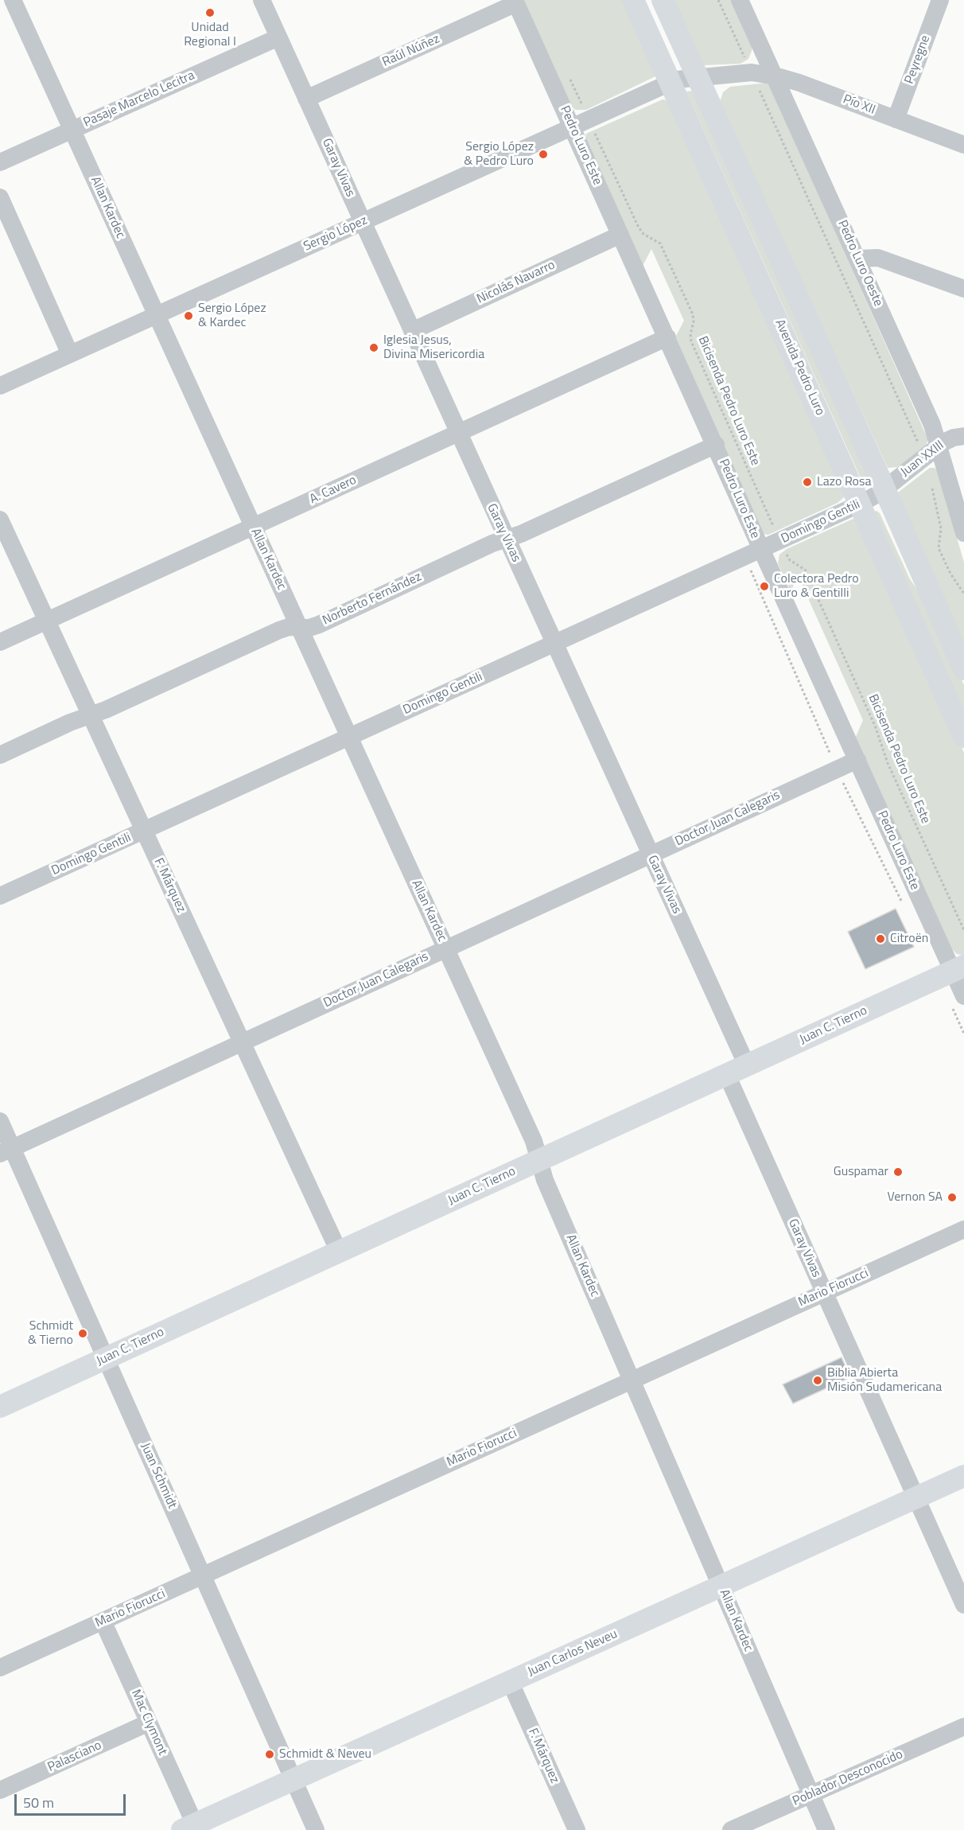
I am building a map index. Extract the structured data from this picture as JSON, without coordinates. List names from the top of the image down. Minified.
{"streets":{"main road":["Avenida Pedro Luro","Juan C. Tierno","Juan Carlos Neveu"],"street":["Raúl Núñez","Peyregne","Pasaje Marcelo Lecitra","Pío XII","Pedro Luro Este","Garay Vivas","Allan Kardec","Sergio López","Pedro Luro Oeste","Nicolás Navarro","Juan XXIII","A. Cavero","Domingo Gentili","Norberto Fernández","Doctor Juan Calegaris","F. Márquez","Mario Fiorucci","Juan Schmidt","Mac Clymont","Palasciano","Poblador Desconocido"],"path":["Bicisenda Pedro Luro Este"]},"crossings":[["Raúl Núñez","Pedro Luro Este"],["Raúl Núñez","Garay Vivas"],["Peyregne","Pío XII"],["Pasaje Marcelo Lecitra","Garay Vivas"],["Pasaje Marcelo Lecitra","Allan Kardec"],["Pío XII","Sergio López"],["Pío XII","Pedro Luro Oeste"],["Pío XII","Avenida Pedro Luro"],["Pedro Luro Este","Sergio López"],["Pedro Luro Este","Nicolás Navarro"],["Pedro Luro Este","A. Cavero"],["Pedro Luro Este","Domingo Gentili"],["Pedro Luro Este","Norberto Fernández"],["Pedro Luro Este","Doctor Juan Calegaris"],["Pedro Luro Este","Juan C. Tierno"],["Garay Vivas","Sergio López"],["Garay Vivas","Nicolás Navarro"],["Garay Vivas","A. Cavero"],["Garay Vivas","Domingo Gentili"],["Garay Vivas","Norberto Fernández"],["Garay Vivas","Doctor Juan Calegaris"],["Garay Vivas","Juan C. Tierno"],["Garay Vivas","Mario Fiorucci"],["Garay Vivas","Juan Carlos Neveu"],["Allan Kardec","Sergio López"],["Allan Kardec","A. Cavero"],["Allan Kardec","Domingo Gentili"],["Allan Kardec","Norberto Fernández"],["Allan Kardec","Doctor Juan Calegaris"],["Allan Kardec","Juan C. Tierno"],["Allan Kardec","Mario Fiorucci"],["Allan Kardec","Juan Carlos Neveu"],["Allan Kardec","Poblador Desconocido"],["Sergio López","Avenida Pedro Luro"],["Pedro Luro Oeste","Juan XXIII"],["Avenida Pedro Luro","Juan XXIII"],["Avenida Pedro Luro","Domingo Gentili"],["Juan XXIII","Domingo Gentili"],["A. Cavero","F. Márquez"],["Domingo Gentili","F. Márquez"],["Norberto Fernández","F. Márquez"],["Doctor Juan Calegaris","F. Márquez"],["Doctor Juan Calegaris","Juan Schmidt"],["F. Márquez","Juan C. Tierno"],["F. Márquez","Juan Carlos Neveu"],["Juan C. Tierno","Juan Schmidt"],["Mario Fiorucci","Juan Schmidt"],["Mario Fiorucci","Mac Clymont"],["Juan Schmidt","Juan Carlos Neveu"],["Juan Carlos Neveu","Mac Clymont"],["Mac Clymont","Palasciano"]],"places":["Unidad Regional I","Sergio López & Pedro Luro","Sergio López & Kardec","Iglesia Jesus, Divina Misericordia","Lazo Rosa","Colectora Pedro Luro & Gentilli","Citroën","Guspamar","Vernon SA","Schmidt & Tierno","Biblia Abierta Misión Sudamericana","Schmidt & Neveu"],"scale_bar":"50 m"}
